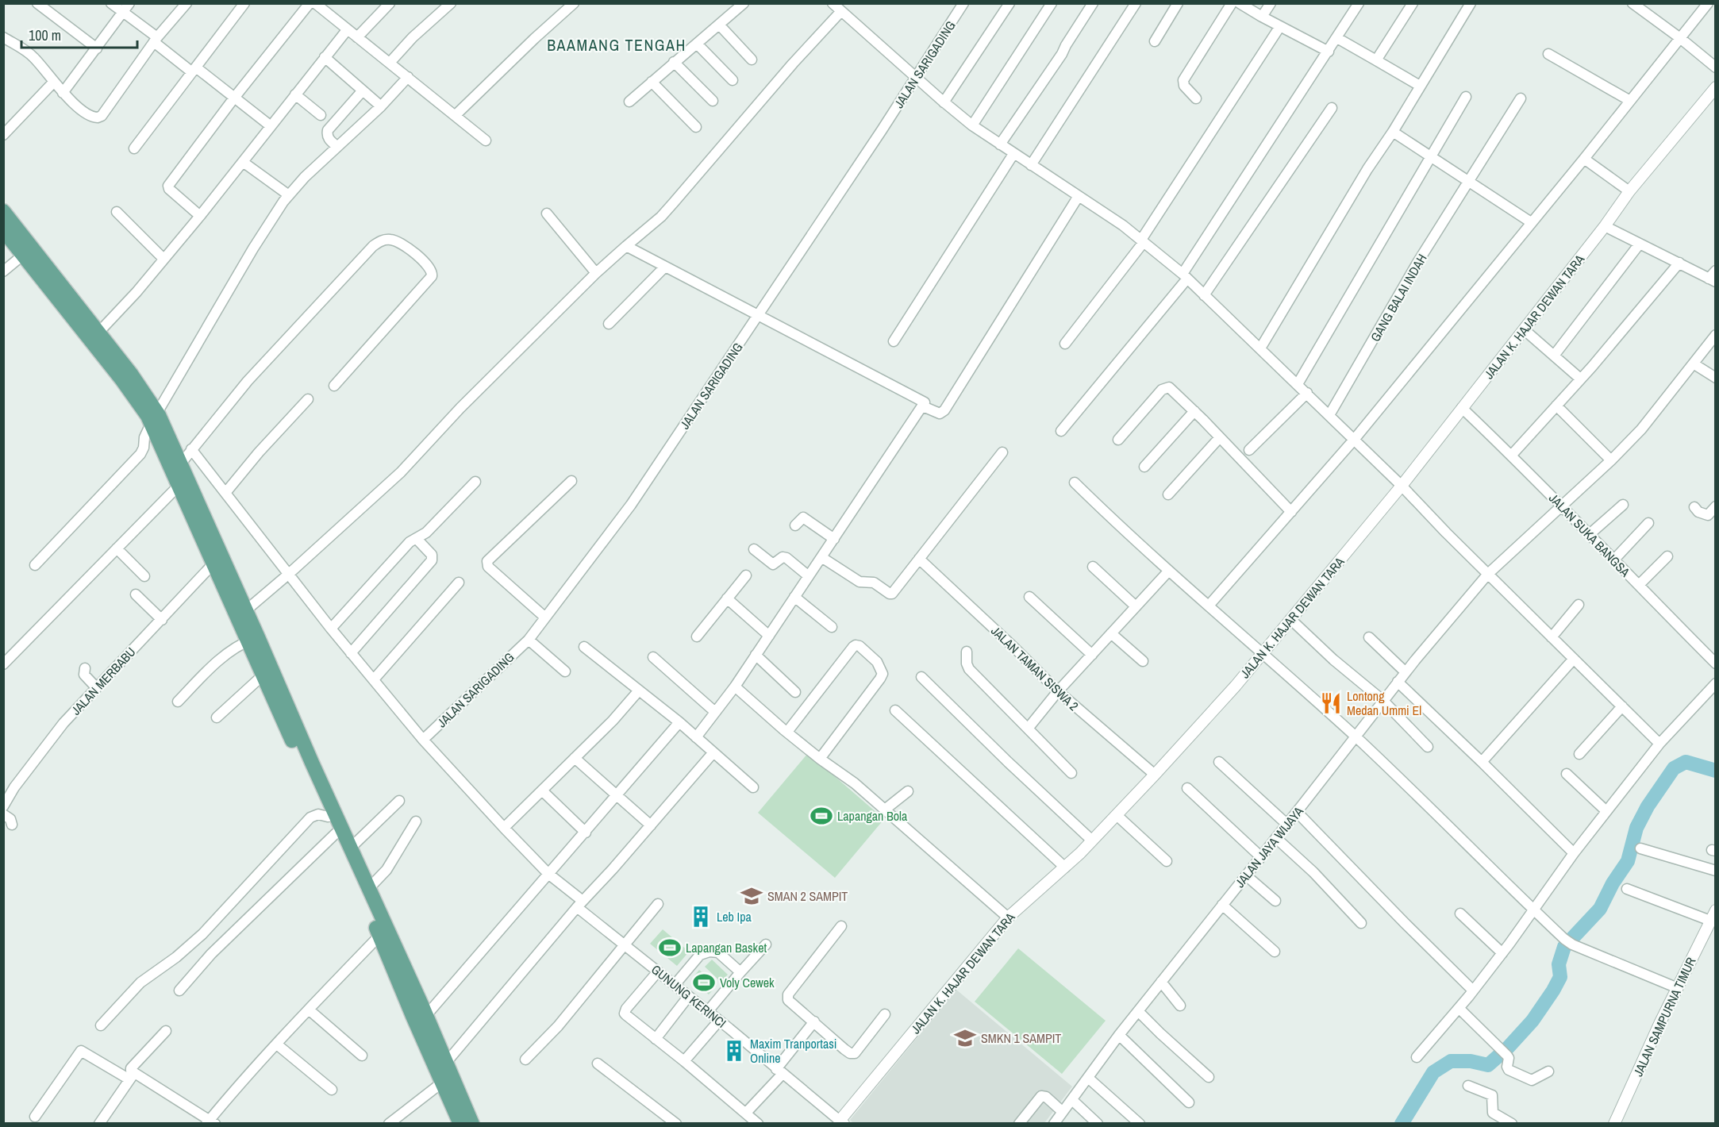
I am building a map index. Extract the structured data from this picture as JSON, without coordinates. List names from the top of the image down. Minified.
{"streets":{"street":["JALAN SARIGADING","GANG BALAI INDAH","JALAN K. HAJAR DEWAN TARA","JALAN SUKA BANGSA","JALAN TAMAN SISWA 2","JALAN MERBABU","JALAN JAYA WIJAYA","GUNUNG KERINCI","JALAN SAMPURNA TIMUR"]},"crossings":[["JALAN SARIGADING","GUNUNG KERINCI"],["JALAN K. HAJAR DEWAN TARA","JALAN SUKA BANGSA"],["JALAN K. HAJAR DEWAN TARA","JALAN TAMAN SISWA 2"],["JALAN K. HAJAR DEWAN TARA","GUNUNG KERINCI"],["JALAN SUKA BANGSA","JALAN JAYA WIJAYA"]],"districts":["BAAMANG TENGAH"],"places":{"restaurant":["Lontong Medan Ummi El"],"sports":["Lapangan Bola","Lapangan Basket","Voly Cewek"],"school or university":["SMAN 2 SAMPIT","SMKN 1 SAMPIT"],"building":["Leb Ipa","Maxim Tranportasi Online"]},"scale_bar":"100 m"}
